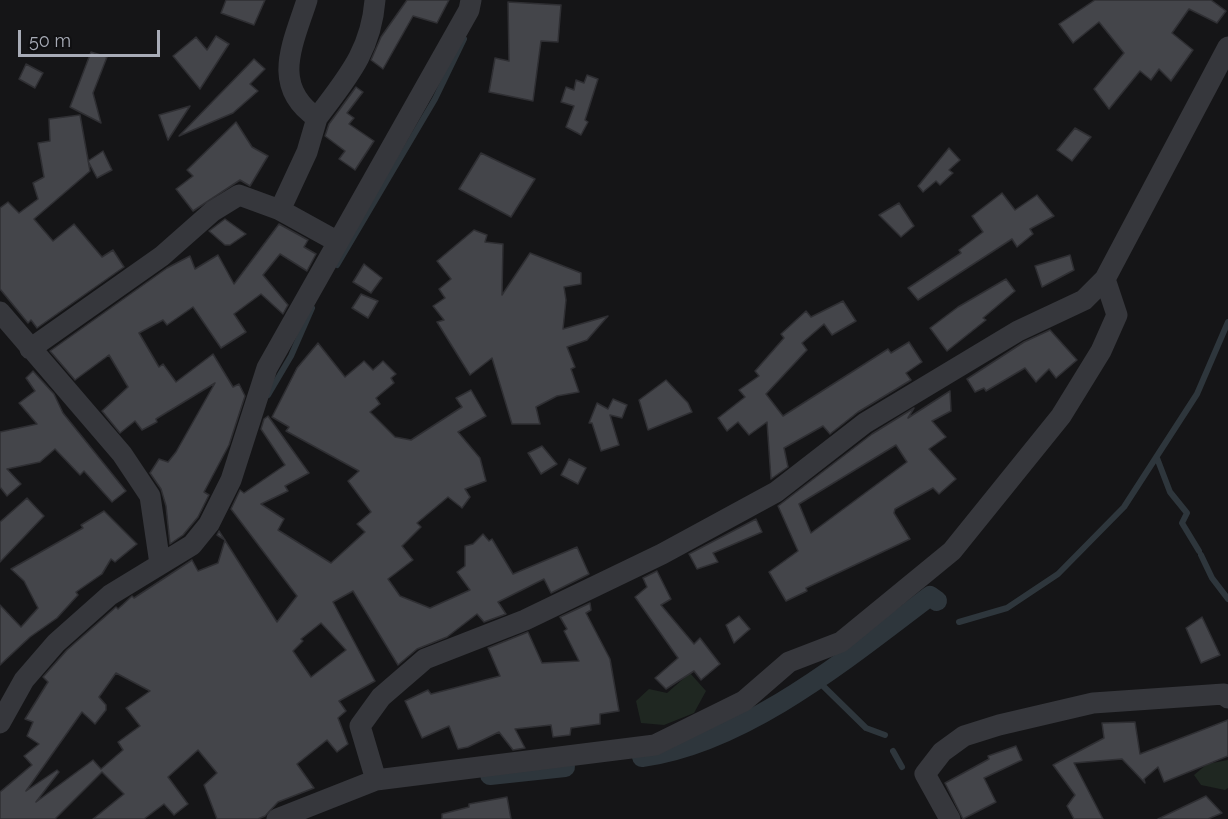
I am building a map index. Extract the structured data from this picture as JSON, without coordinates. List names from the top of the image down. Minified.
{"scale_bar":"50 m"}
